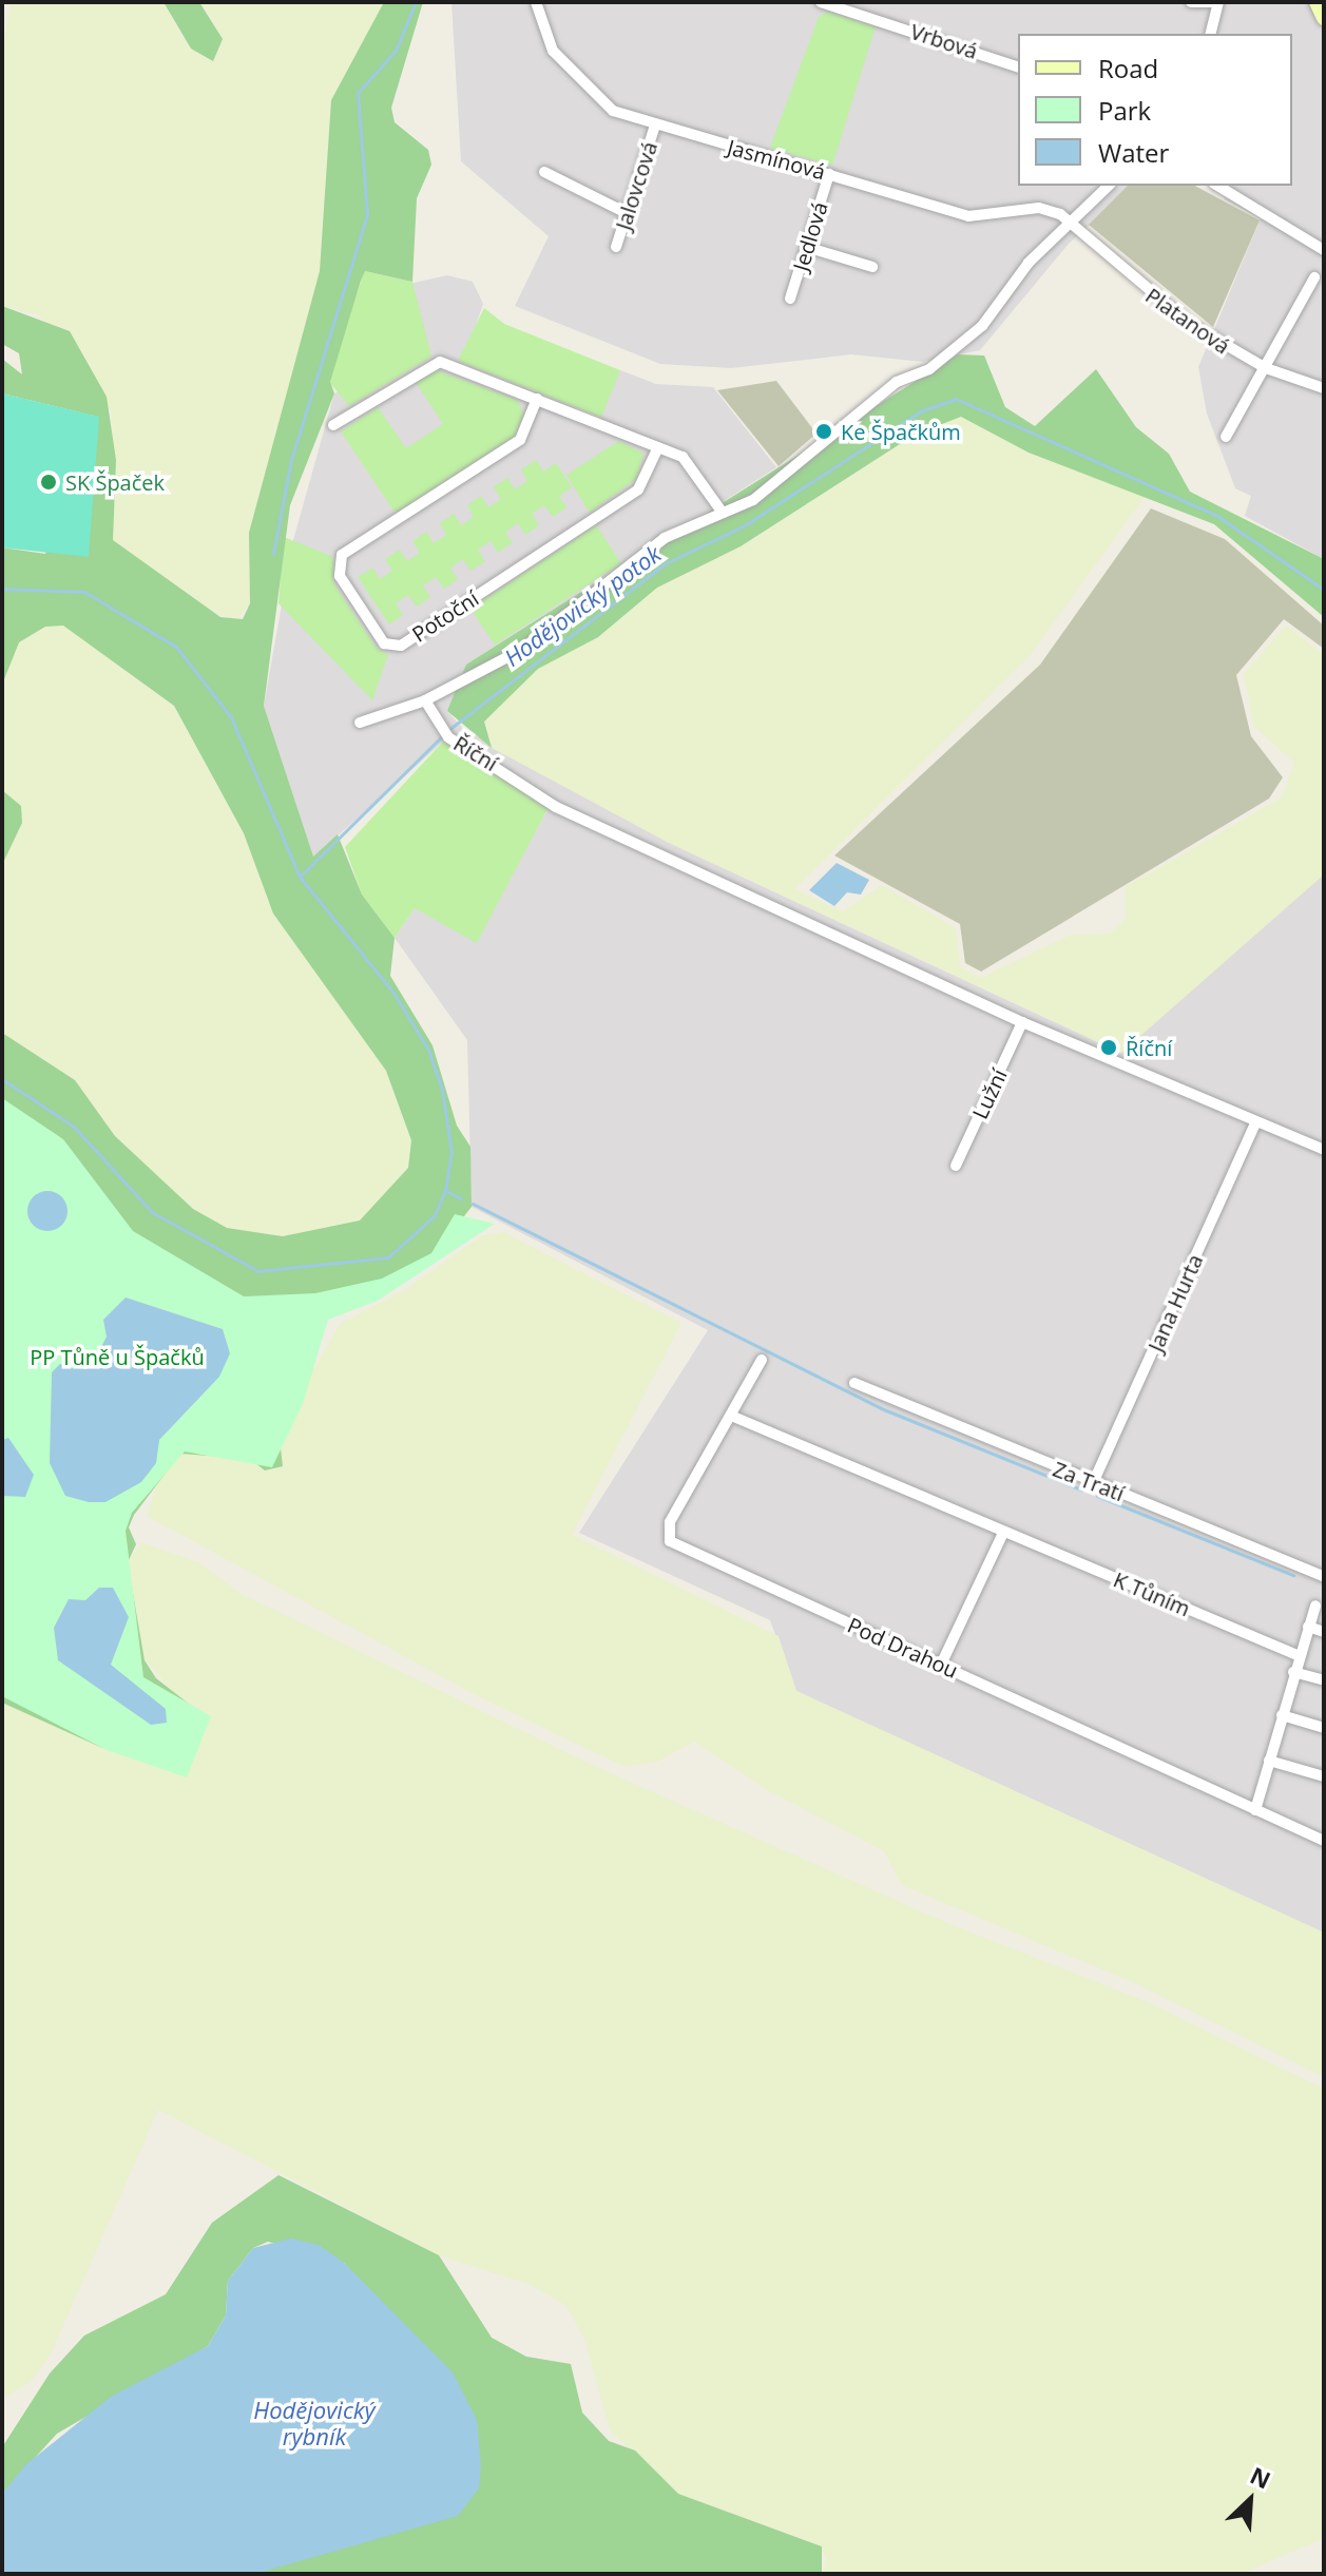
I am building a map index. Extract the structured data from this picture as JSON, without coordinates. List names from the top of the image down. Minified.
{"streets":{"street":["Vrbová","Jasmínová","Jalovcová","Jedlová","Platanová","Potoční","Říční","Lužní","Jana Hurta","Za Tratí","K Tůním","Pod Drahou"]},"crossings":[["Jasmínová","Jalovcová"],["Jasmínová","Jedlová"],["Jasmínová","Platanová"],["Říční","Lužní"],["Říční","Jana Hurta"],["Jana Hurta","Za Tratí"],["K Tůním","Pod Drahou"]],"water":["Hodějovický potok","Hodějovický rybník"],"parks":["PP Tůně u Špačků"],"places":["Ke Špačkům","SK Špaček","Říční"],"legend":["Road","Park","Water"],"north":"top right"}
